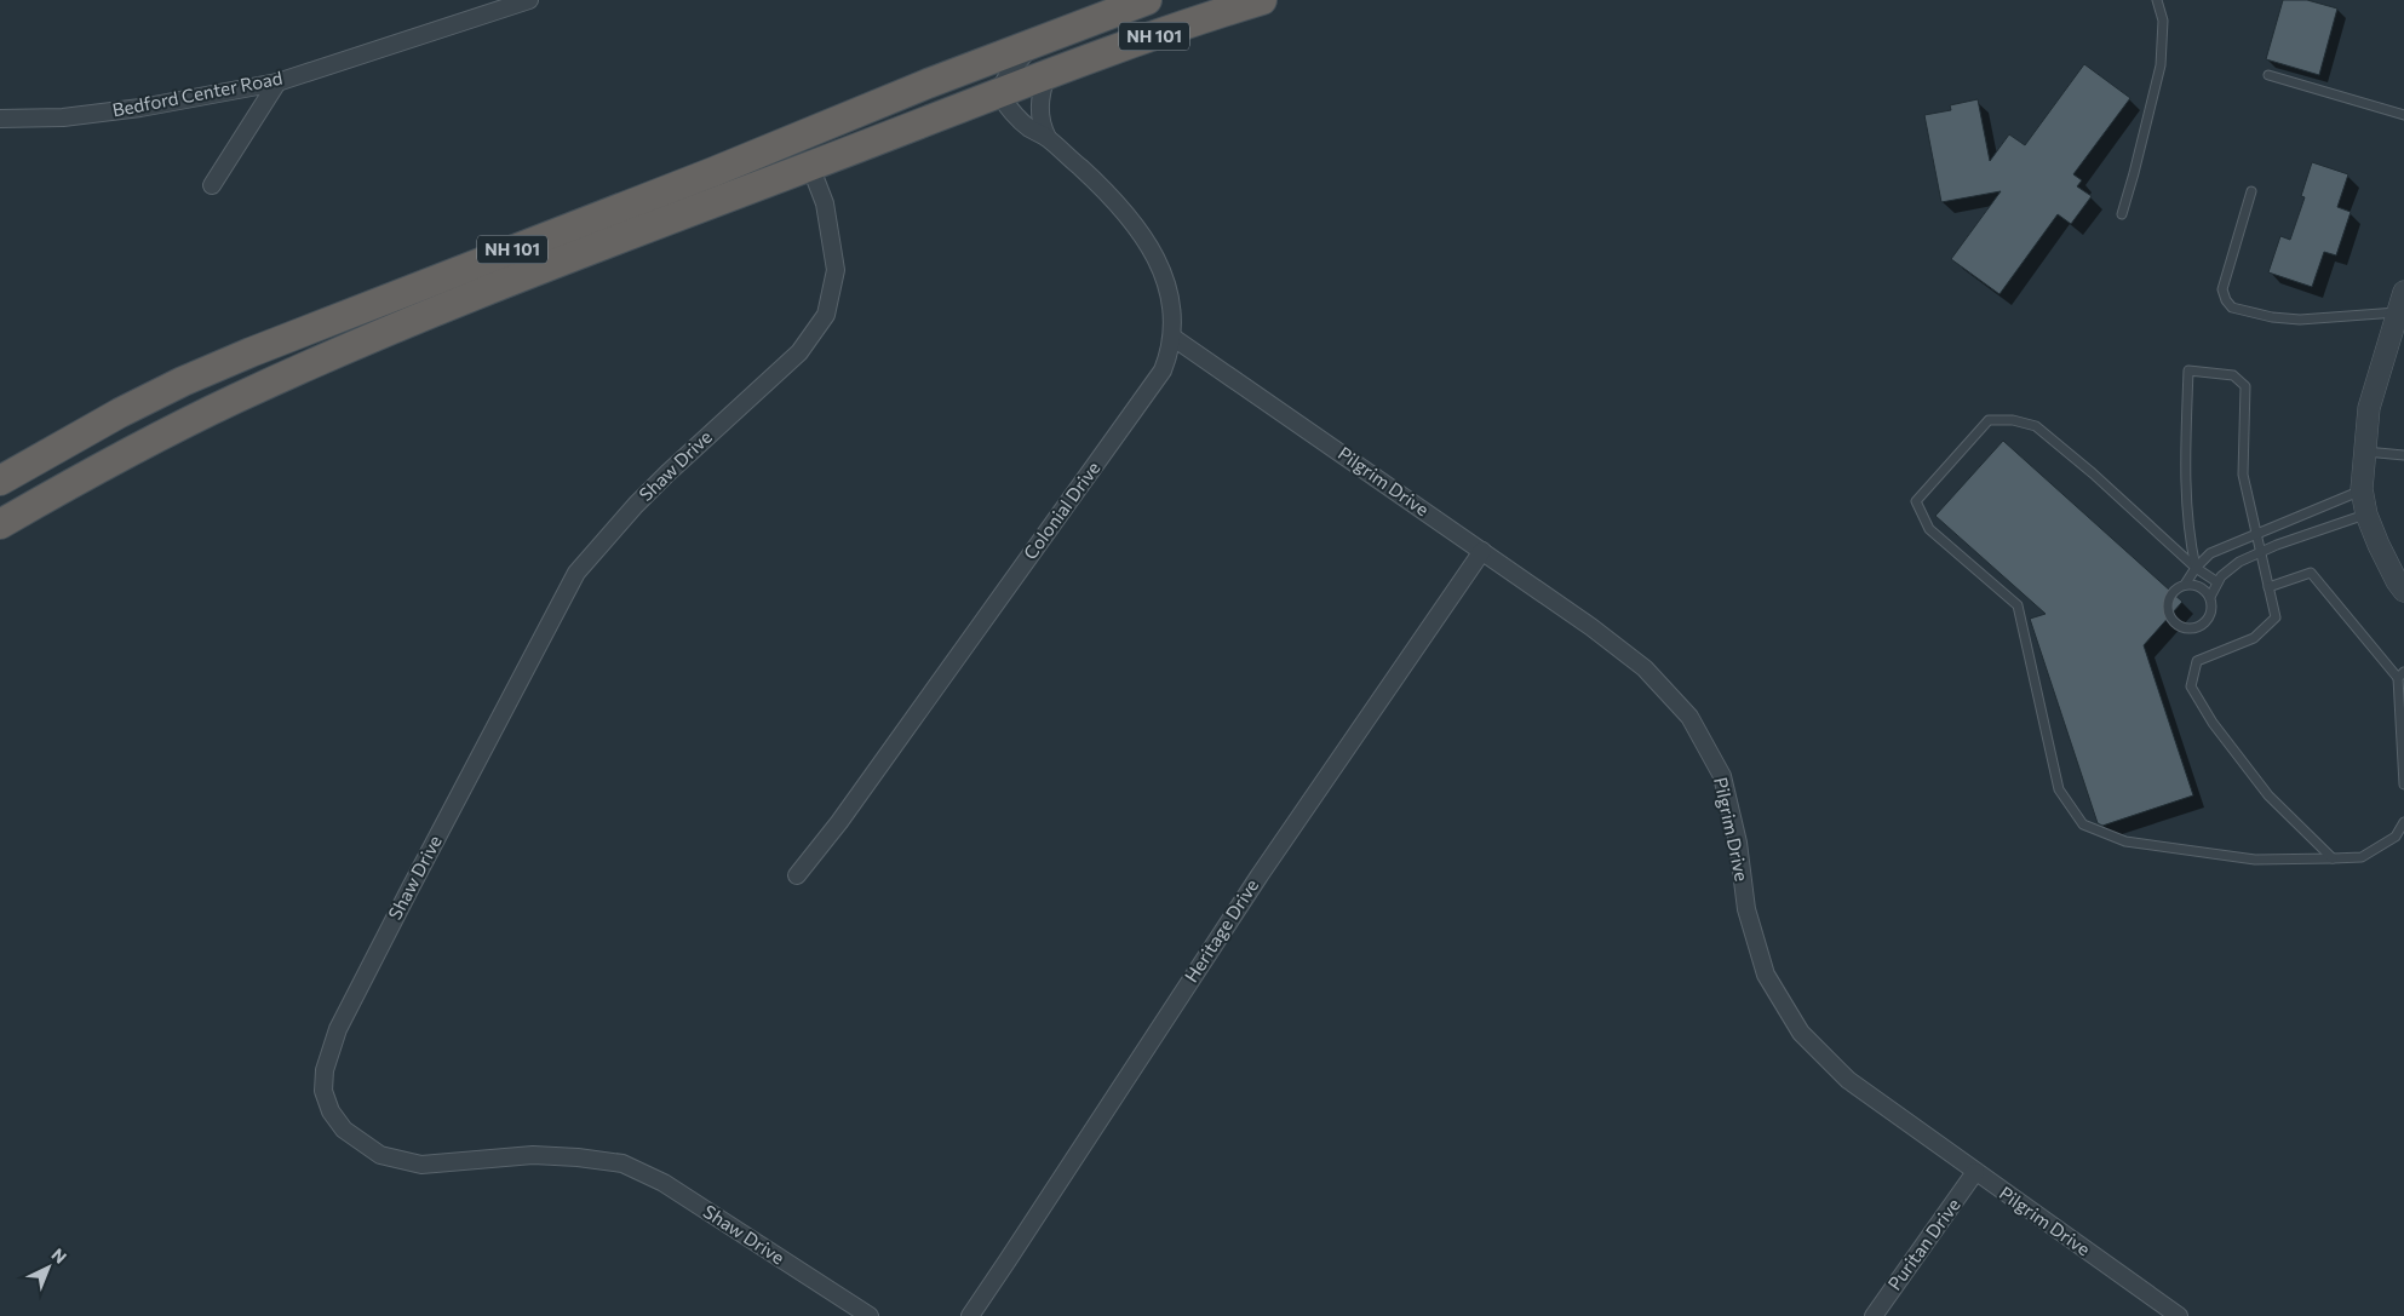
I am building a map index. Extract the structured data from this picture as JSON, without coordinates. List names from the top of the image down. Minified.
{"streets":{"highway":["NH 101"],"street":["Bedford Center Road","Shaw Drive","Pilgrim Drive","Colonial Drive","Heritage Drive","Puritan Drive"]},"crossings":[["NH 101","Shaw Drive"],["NH 101","Colonial Drive"],["Pilgrim Drive","Colonial Drive"],["Pilgrim Drive","Heritage Drive"],["Pilgrim Drive","Puritan Drive"]],"north":"top right"}
